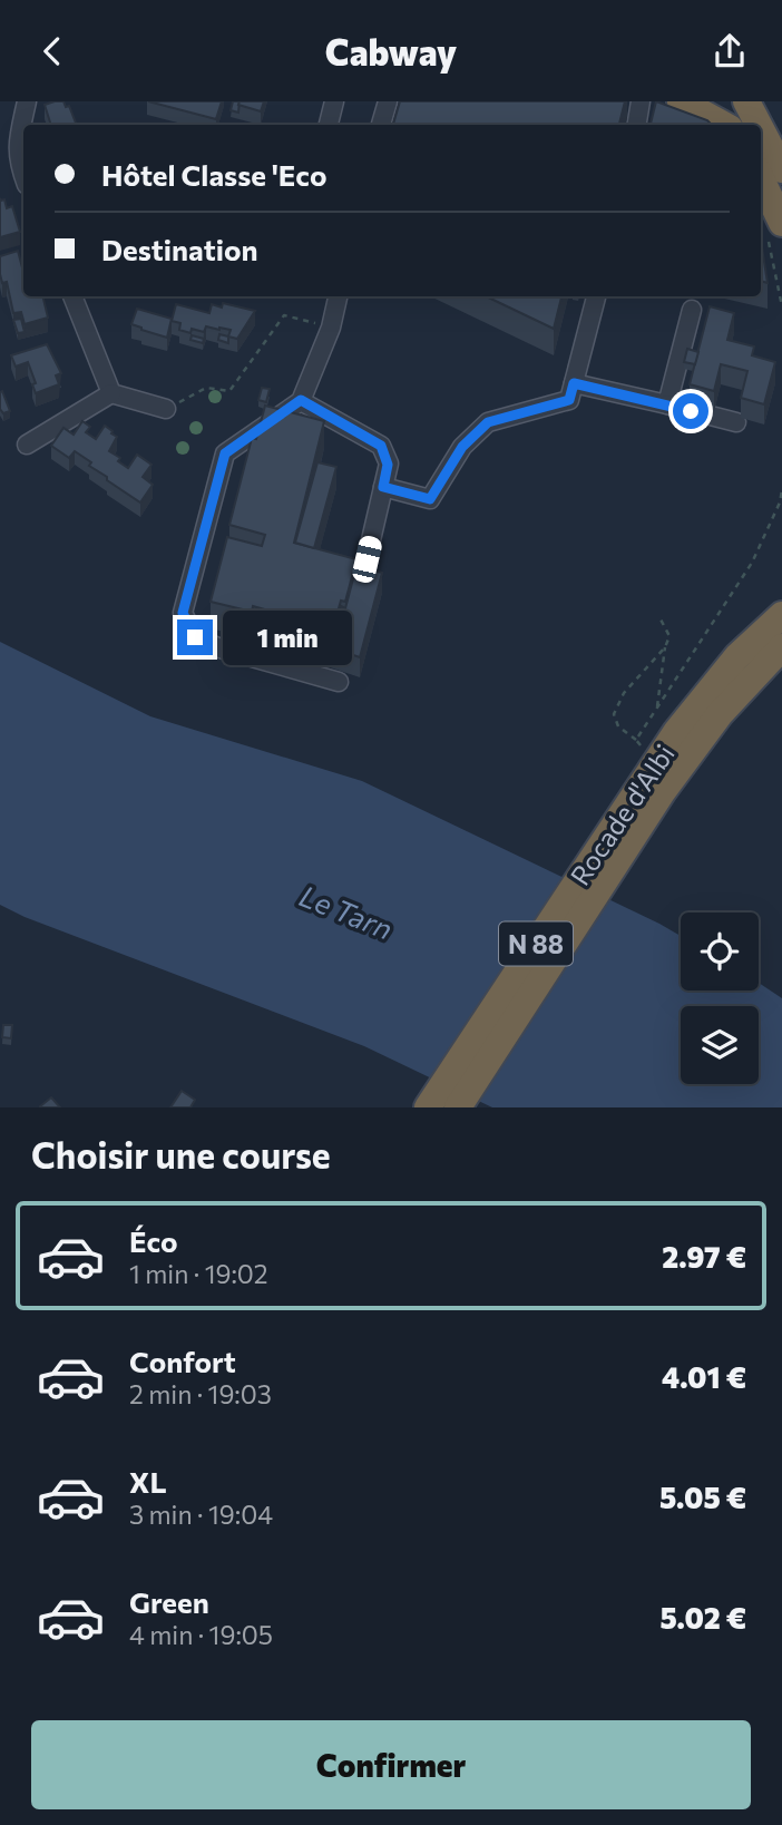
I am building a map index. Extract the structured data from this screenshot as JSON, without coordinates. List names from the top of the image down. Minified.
{"streets":{"highway":["Rocade d'Albi","N 88"]},"water":["Le Tarn"],"page":{"header":"Cabway","banner":["Hôtel Classe 'Eco","Destination"],"bubble":"1 min","heading":"Choisir une course","list":[{"name":"Éco","note":"1 min · 19:02","value":"2.97 €"},{"name":"Confort","note":"2 min · 19:03","value":"4.01 €"},{"name":"XL","note":"3 min · 19:04","value":"5.05 €"},{"name":"Green","note":"4 min · 19:05","value":"5.02 €"}],"buttons":"Confirmer"}}
